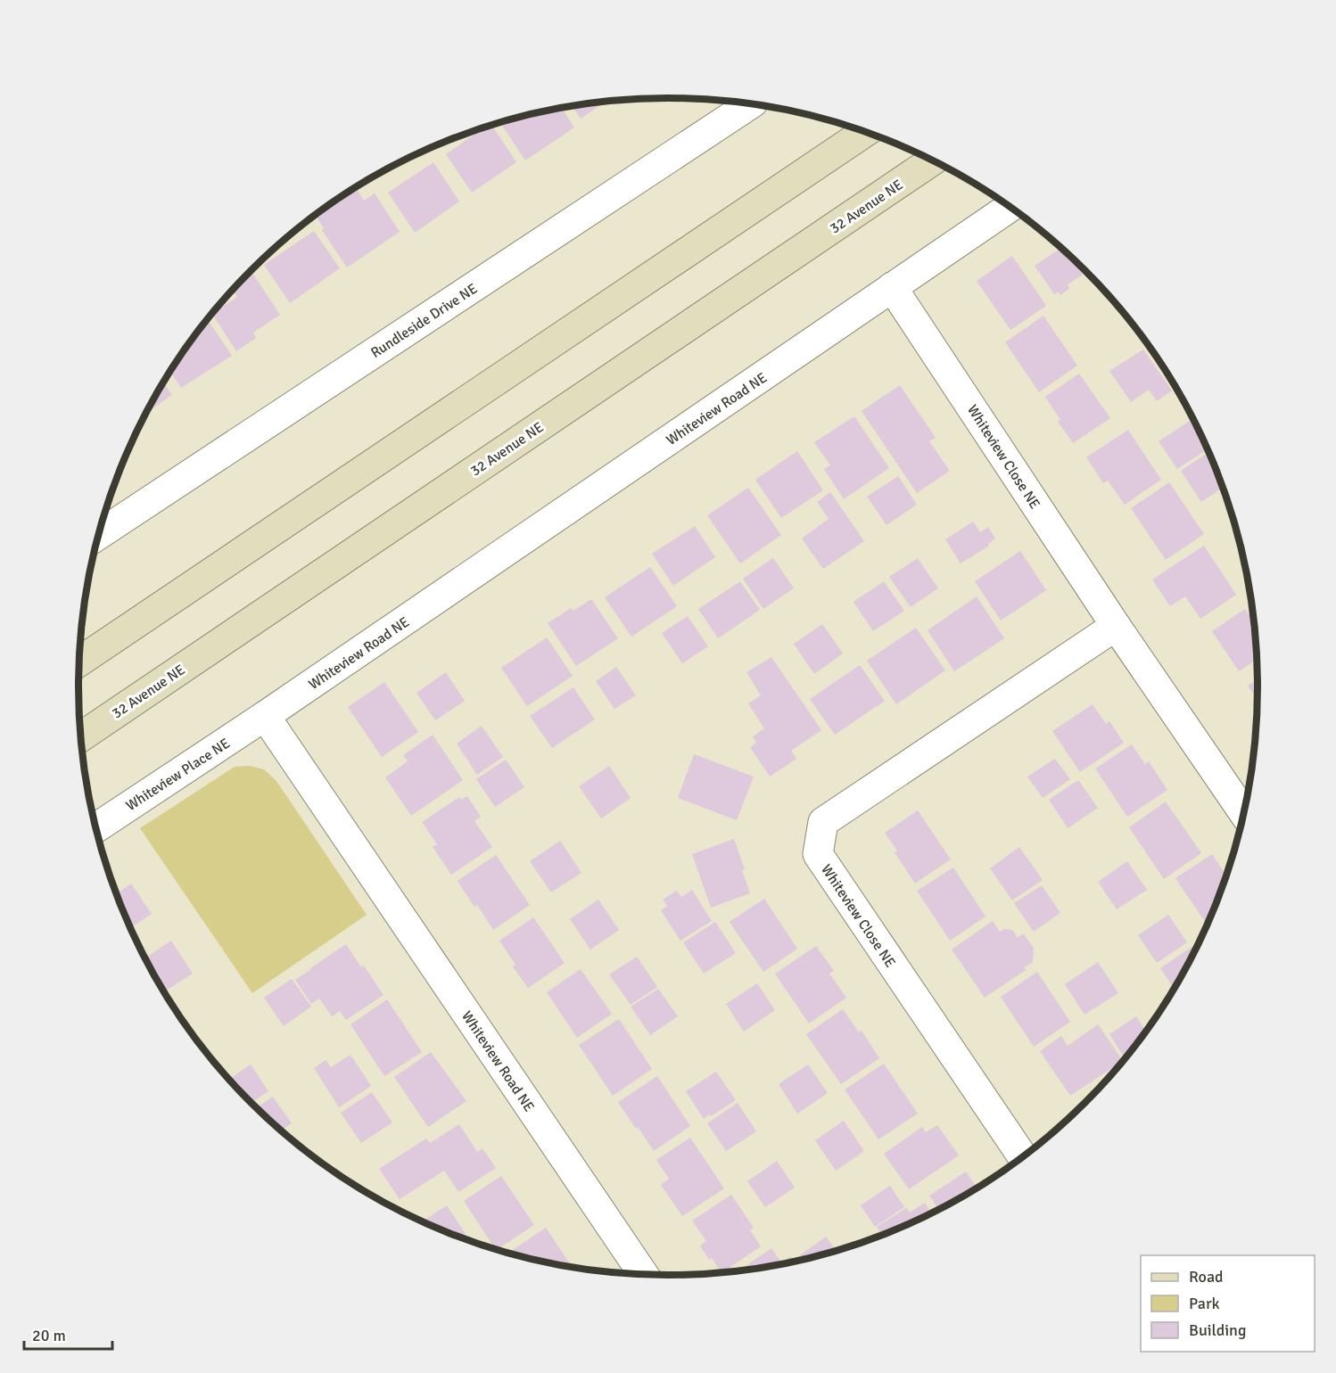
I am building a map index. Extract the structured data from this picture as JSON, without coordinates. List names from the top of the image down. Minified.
{"streets":{"main road":["32 Avenue NE"],"street":["Rundleside Drive NE","Whiteview Road NE","Whiteview Close NE","Whiteview Place NE"]},"crossings":[["Whiteview Road NE","Whiteview Close NE"],["Whiteview Road NE","Whiteview Place NE"]],"legend":["Road","Park","Building"],"scale_bar":"20 m"}
